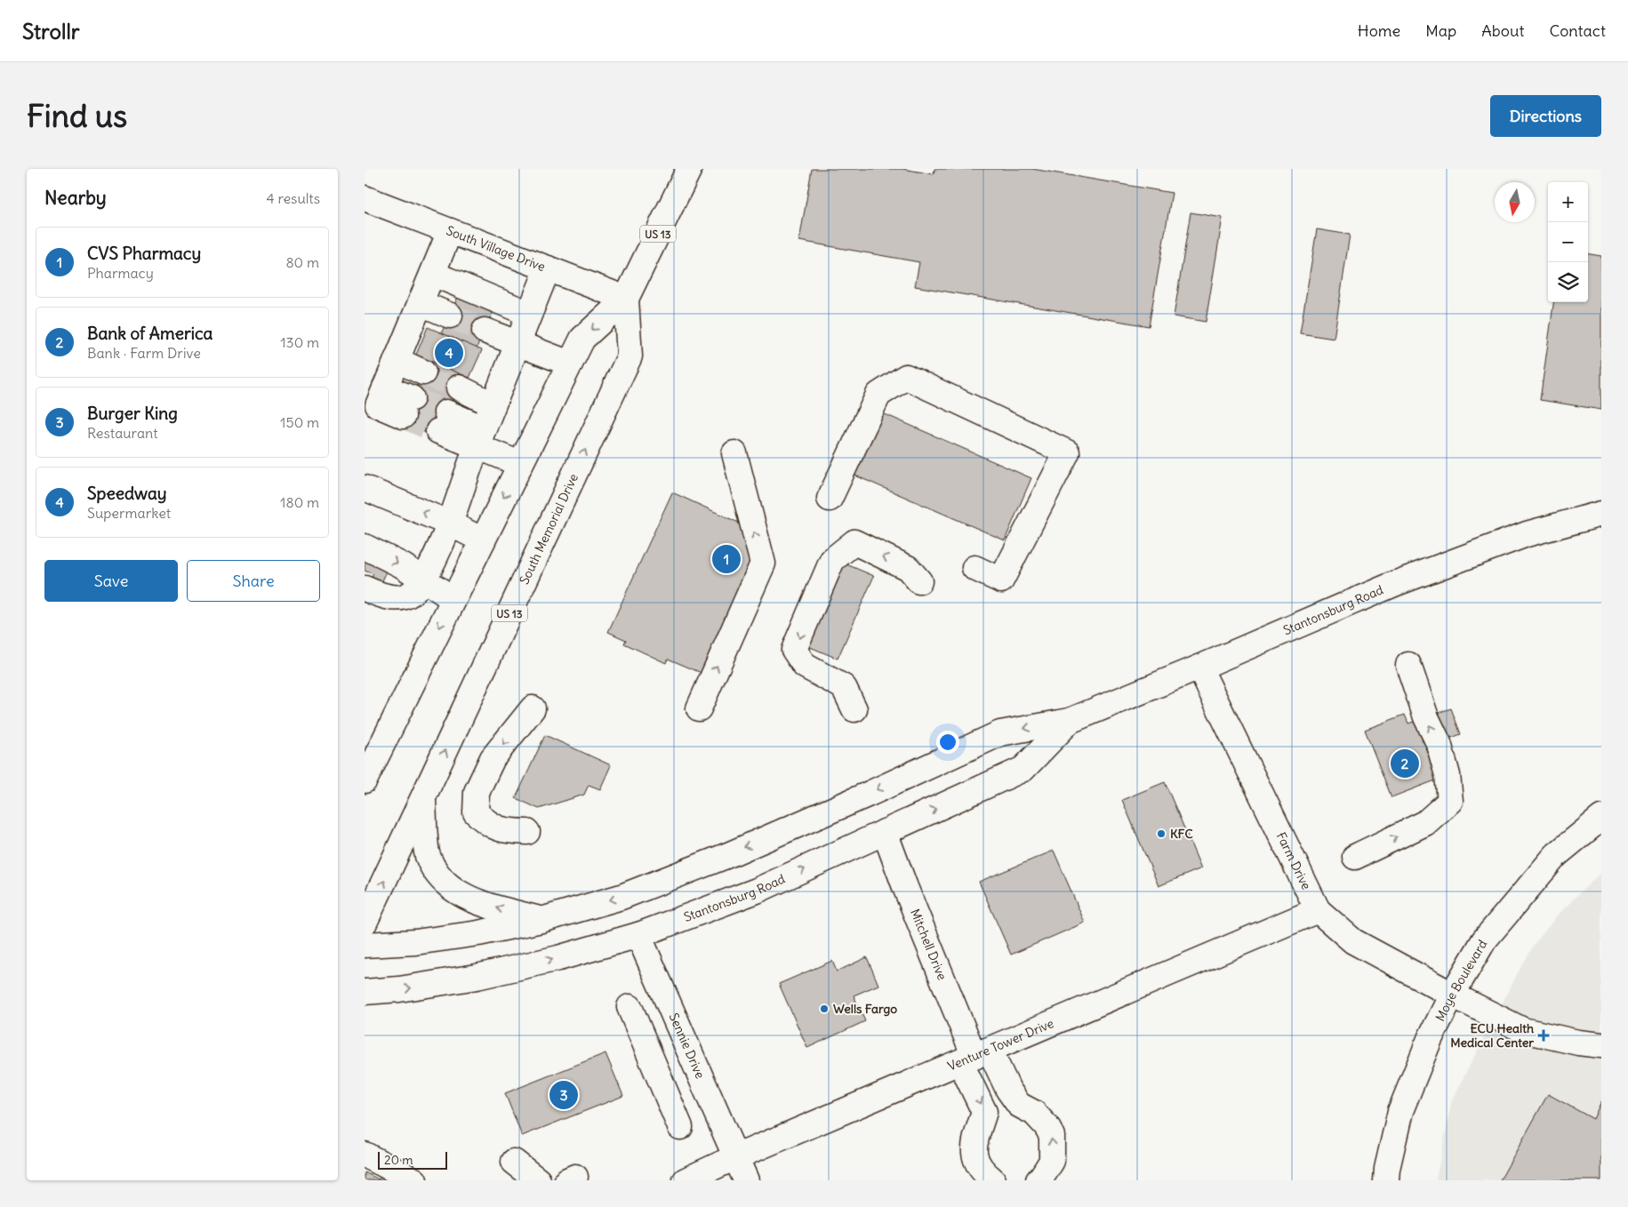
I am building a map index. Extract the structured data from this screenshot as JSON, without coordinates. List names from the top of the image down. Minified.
{"streets":{"main road":["US 13","South Village Drive","South Memorial Drive","Stantonsburg Road","Farm Drive","Mitchell Drive","Moye Boulevard","Venture Tower Drive","Sennie Drive"]},"crossings":[["South Village Drive","South Memorial Drive"],["Stantonsburg Road","Farm Drive"],["Stantonsburg Road","Mitchell Drive"],["Stantonsburg Road","Sennie Drive"],["Farm Drive","Moye Boulevard"],["Farm Drive","Venture Tower Drive"],["Mitchell Drive","Venture Tower Drive"],["Venture Tower Drive","Sennie Drive"]],"places":{"other":["KFC","Wells Fargo"],"health":["ECU Health Medical Center"]},"scale_bar":"20 m","north":"bottom","page":{"header":"Strollr","nav":["Home","Map","About","Contact"],"buttons":["Directions",["Save","Share"]],"title":"Find us","heading":["Nearby","4 results"],"map_buttons":["+","−"],"list":[{"mark":"1","name":"CVS Pharmacy","note":"Pharmacy","value":"80 m"},{"mark":"2","name":"Bank of America","note":"Bank · Farm Drive","value":"130 m"},{"mark":"3","name":"Burger King","note":"Restaurant","value":"150 m"},{"mark":"4","name":"Speedway","note":"Supermarket","value":"180 m"}],"pins":["4","1","2","3"],"scale":"20 m"}}
